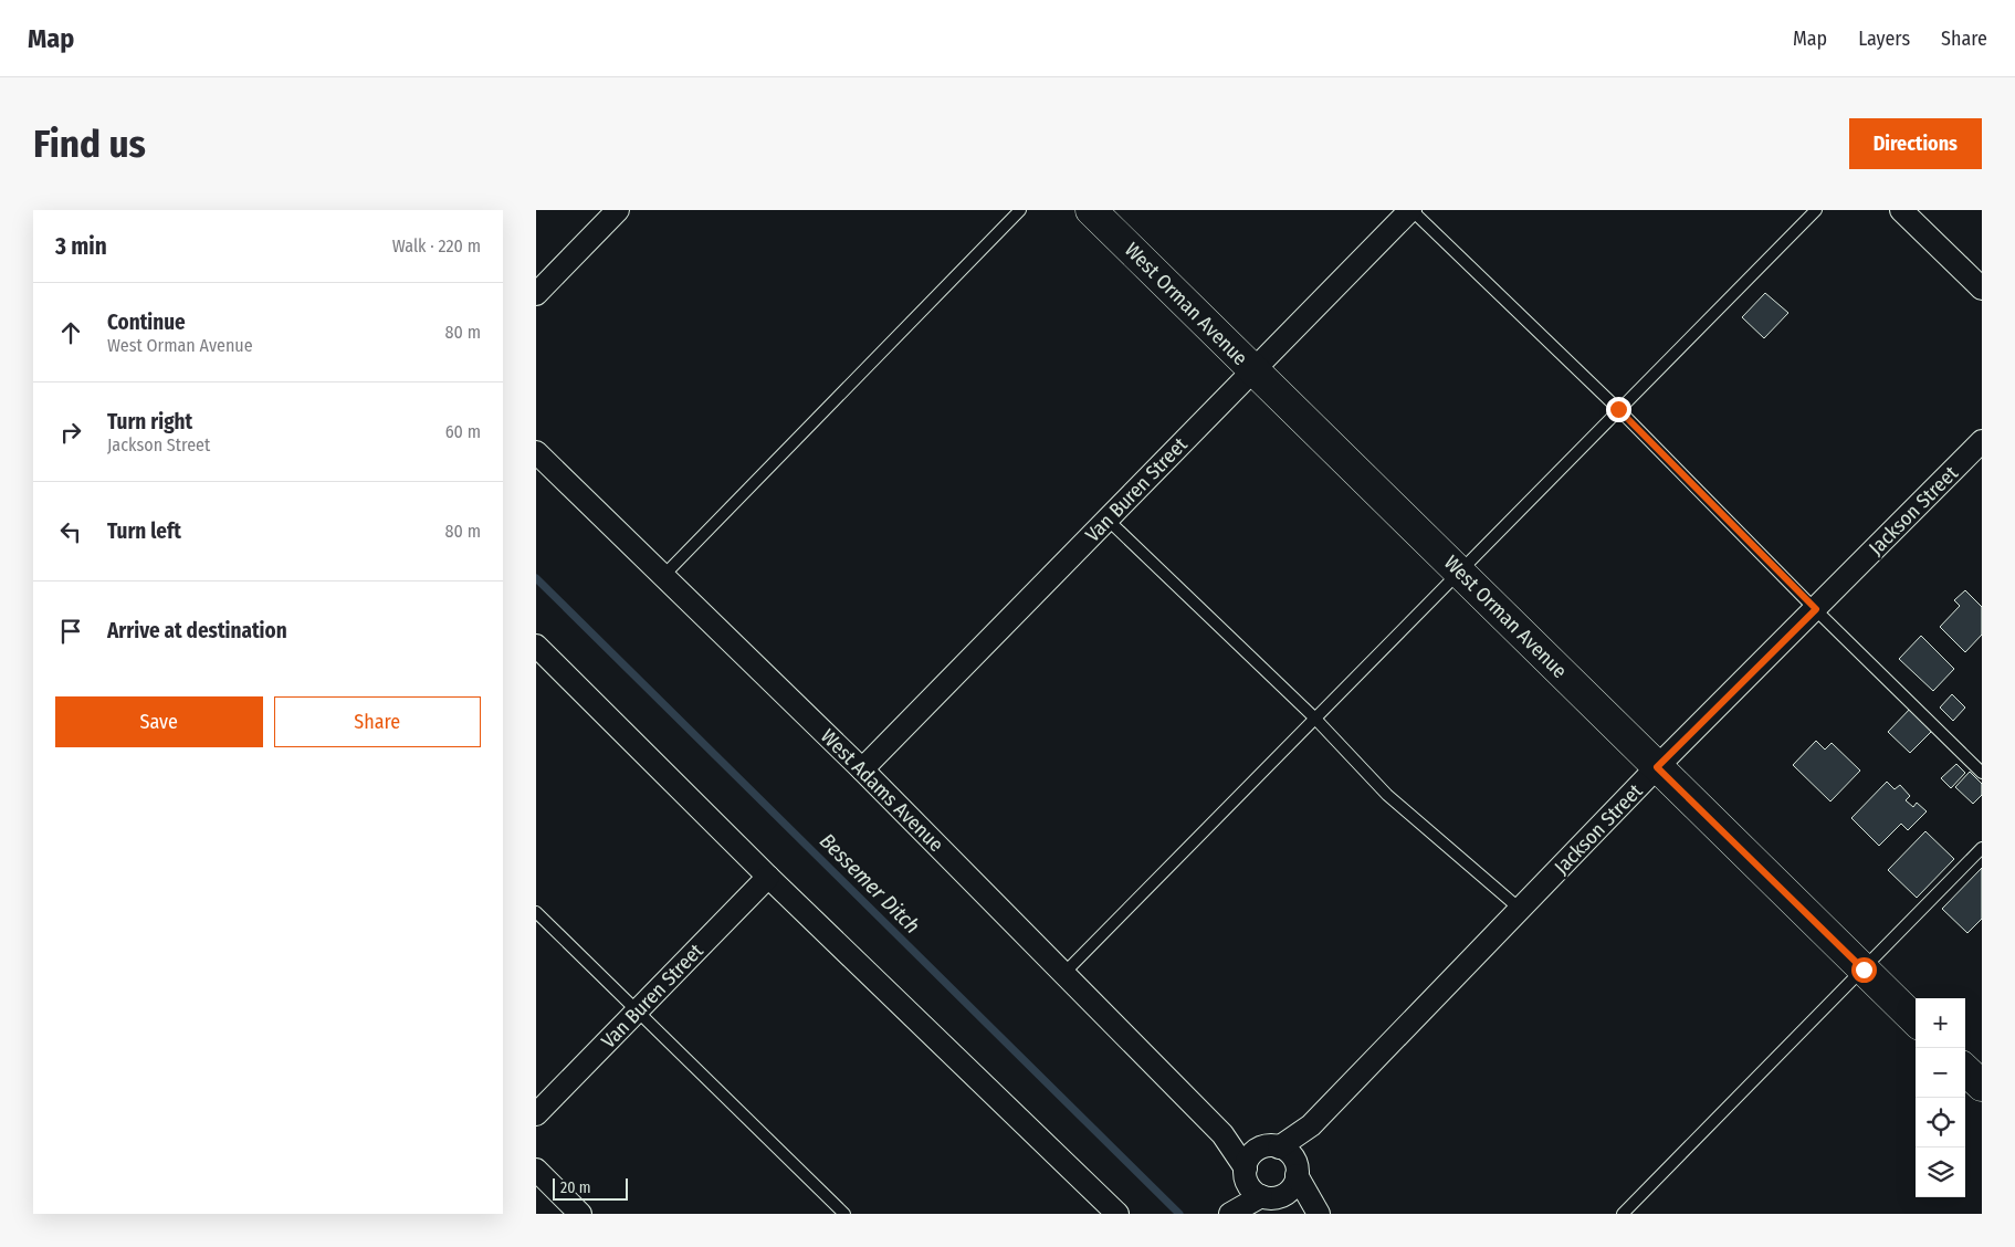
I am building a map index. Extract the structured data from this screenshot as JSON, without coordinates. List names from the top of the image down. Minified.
{"streets":{"street":["West Orman Avenue","Van Buren Street","Jackson Street","West Adams Avenue"]},"crossings":[["West Orman Avenue","Van Buren Street"],["West Orman Avenue","Jackson Street"],["Van Buren Street","West Adams Avenue"],["Jackson Street","West Adams Avenue"]],"water":["Bessemer Ditch"],"scale_bar":"20 m","page":{"header":"Map","nav":["Map","Layers","Share"],"buttons":["Directions",["Save","Share"]],"title":"Find us","heading":["3 min","Walk · 220 m"],"list":[["Continue","West Orman Avenue","80 m"],["Turn right","Jackson Street","60 m"],["Turn left","80 m"],"Arrive at destination"],"map_buttons":["+","−"],"scale":"20 m"}}
